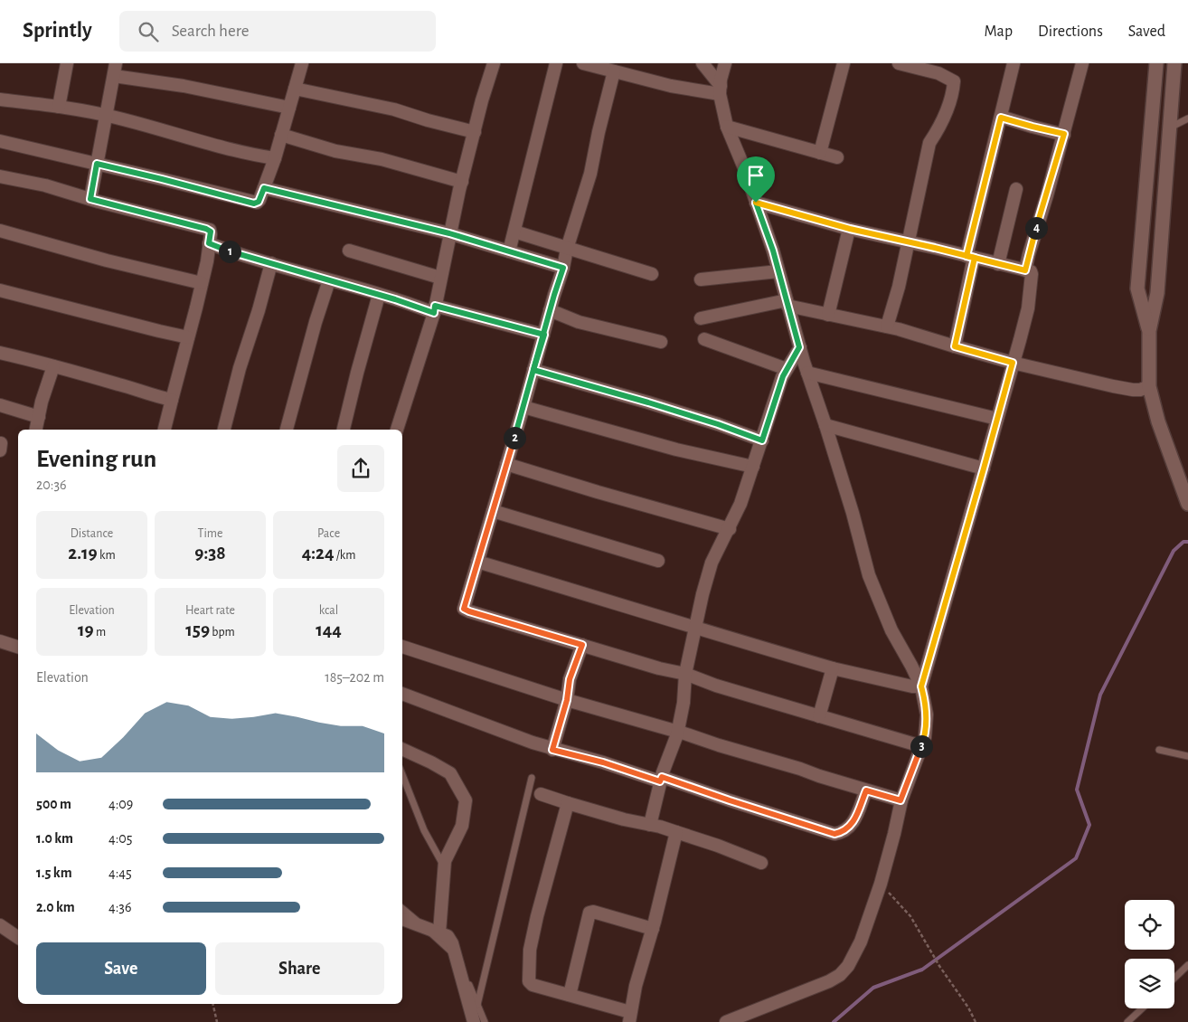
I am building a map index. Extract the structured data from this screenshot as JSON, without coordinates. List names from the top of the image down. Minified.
{"page":{"header":"Sprintly","search":"Search here","nav":["Map","Directions","Saved"],"pins":["4","1","2","3"],"heading":["Evening run","20:36"],"stats":[["Distance","2.19 km"],["Time","9:38"],["Pace","4:24 /km"],["Elevation","19 m"],["Heart rate","159 bpm"],["kcal","144"]],"chart":["Elevation","185–202 m"],"list":[{"name":"500 m","note":"4:09"},{"name":"1.0 km","note":"4:05"},{"name":"1.5 km","note":"4:45"},{"name":"2.0 km","note":"4:36"}],"buttons":["Save","Share"]}}
